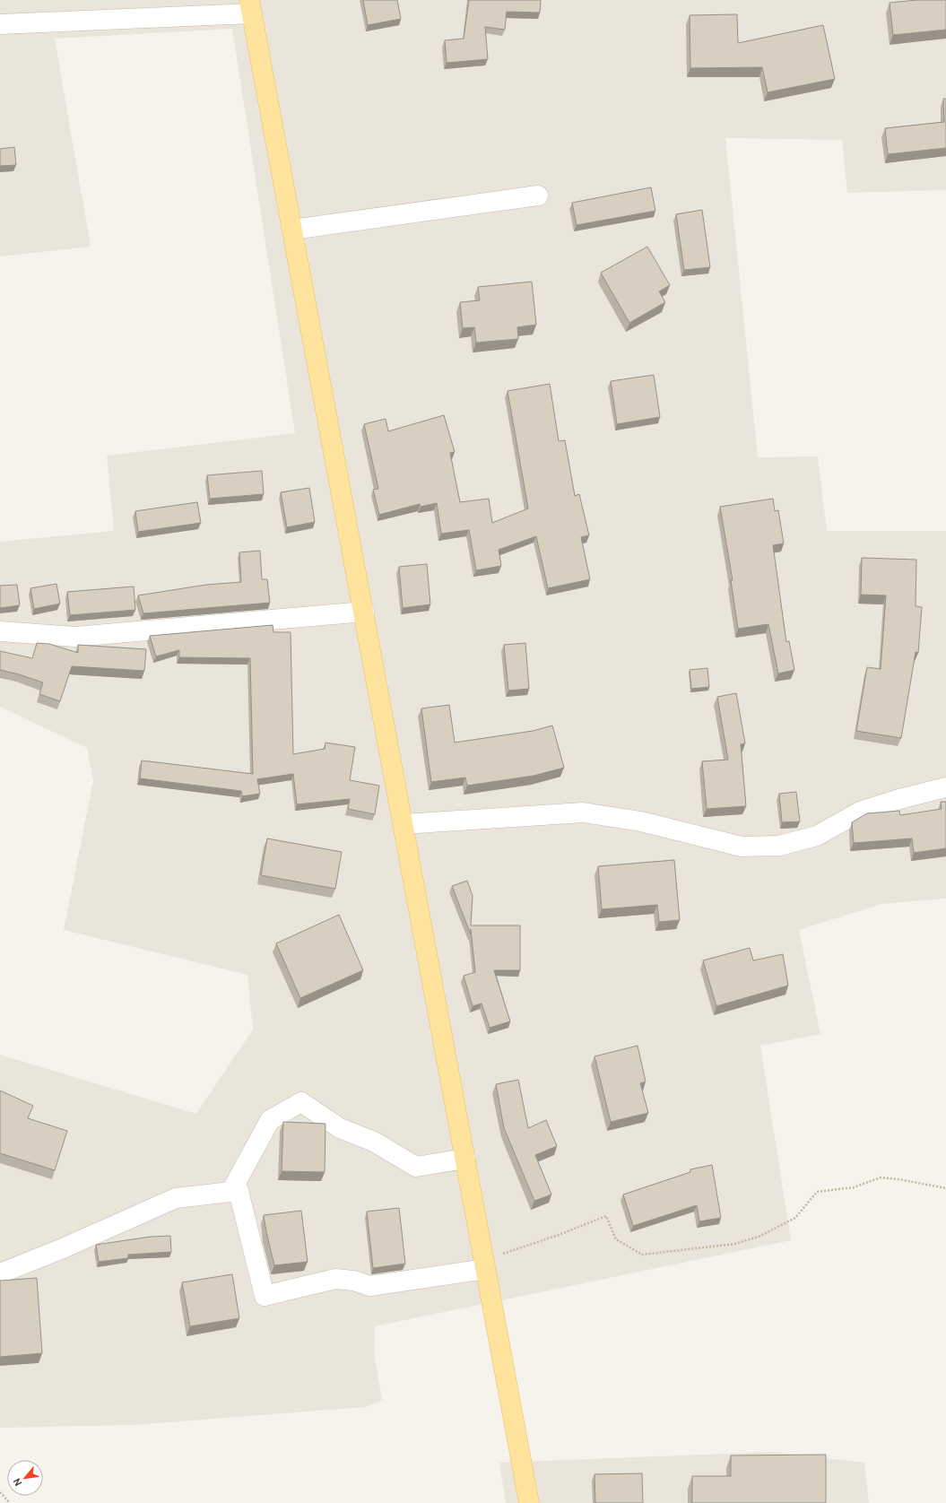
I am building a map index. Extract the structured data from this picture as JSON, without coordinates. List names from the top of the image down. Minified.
{"north":"bottom left"}
